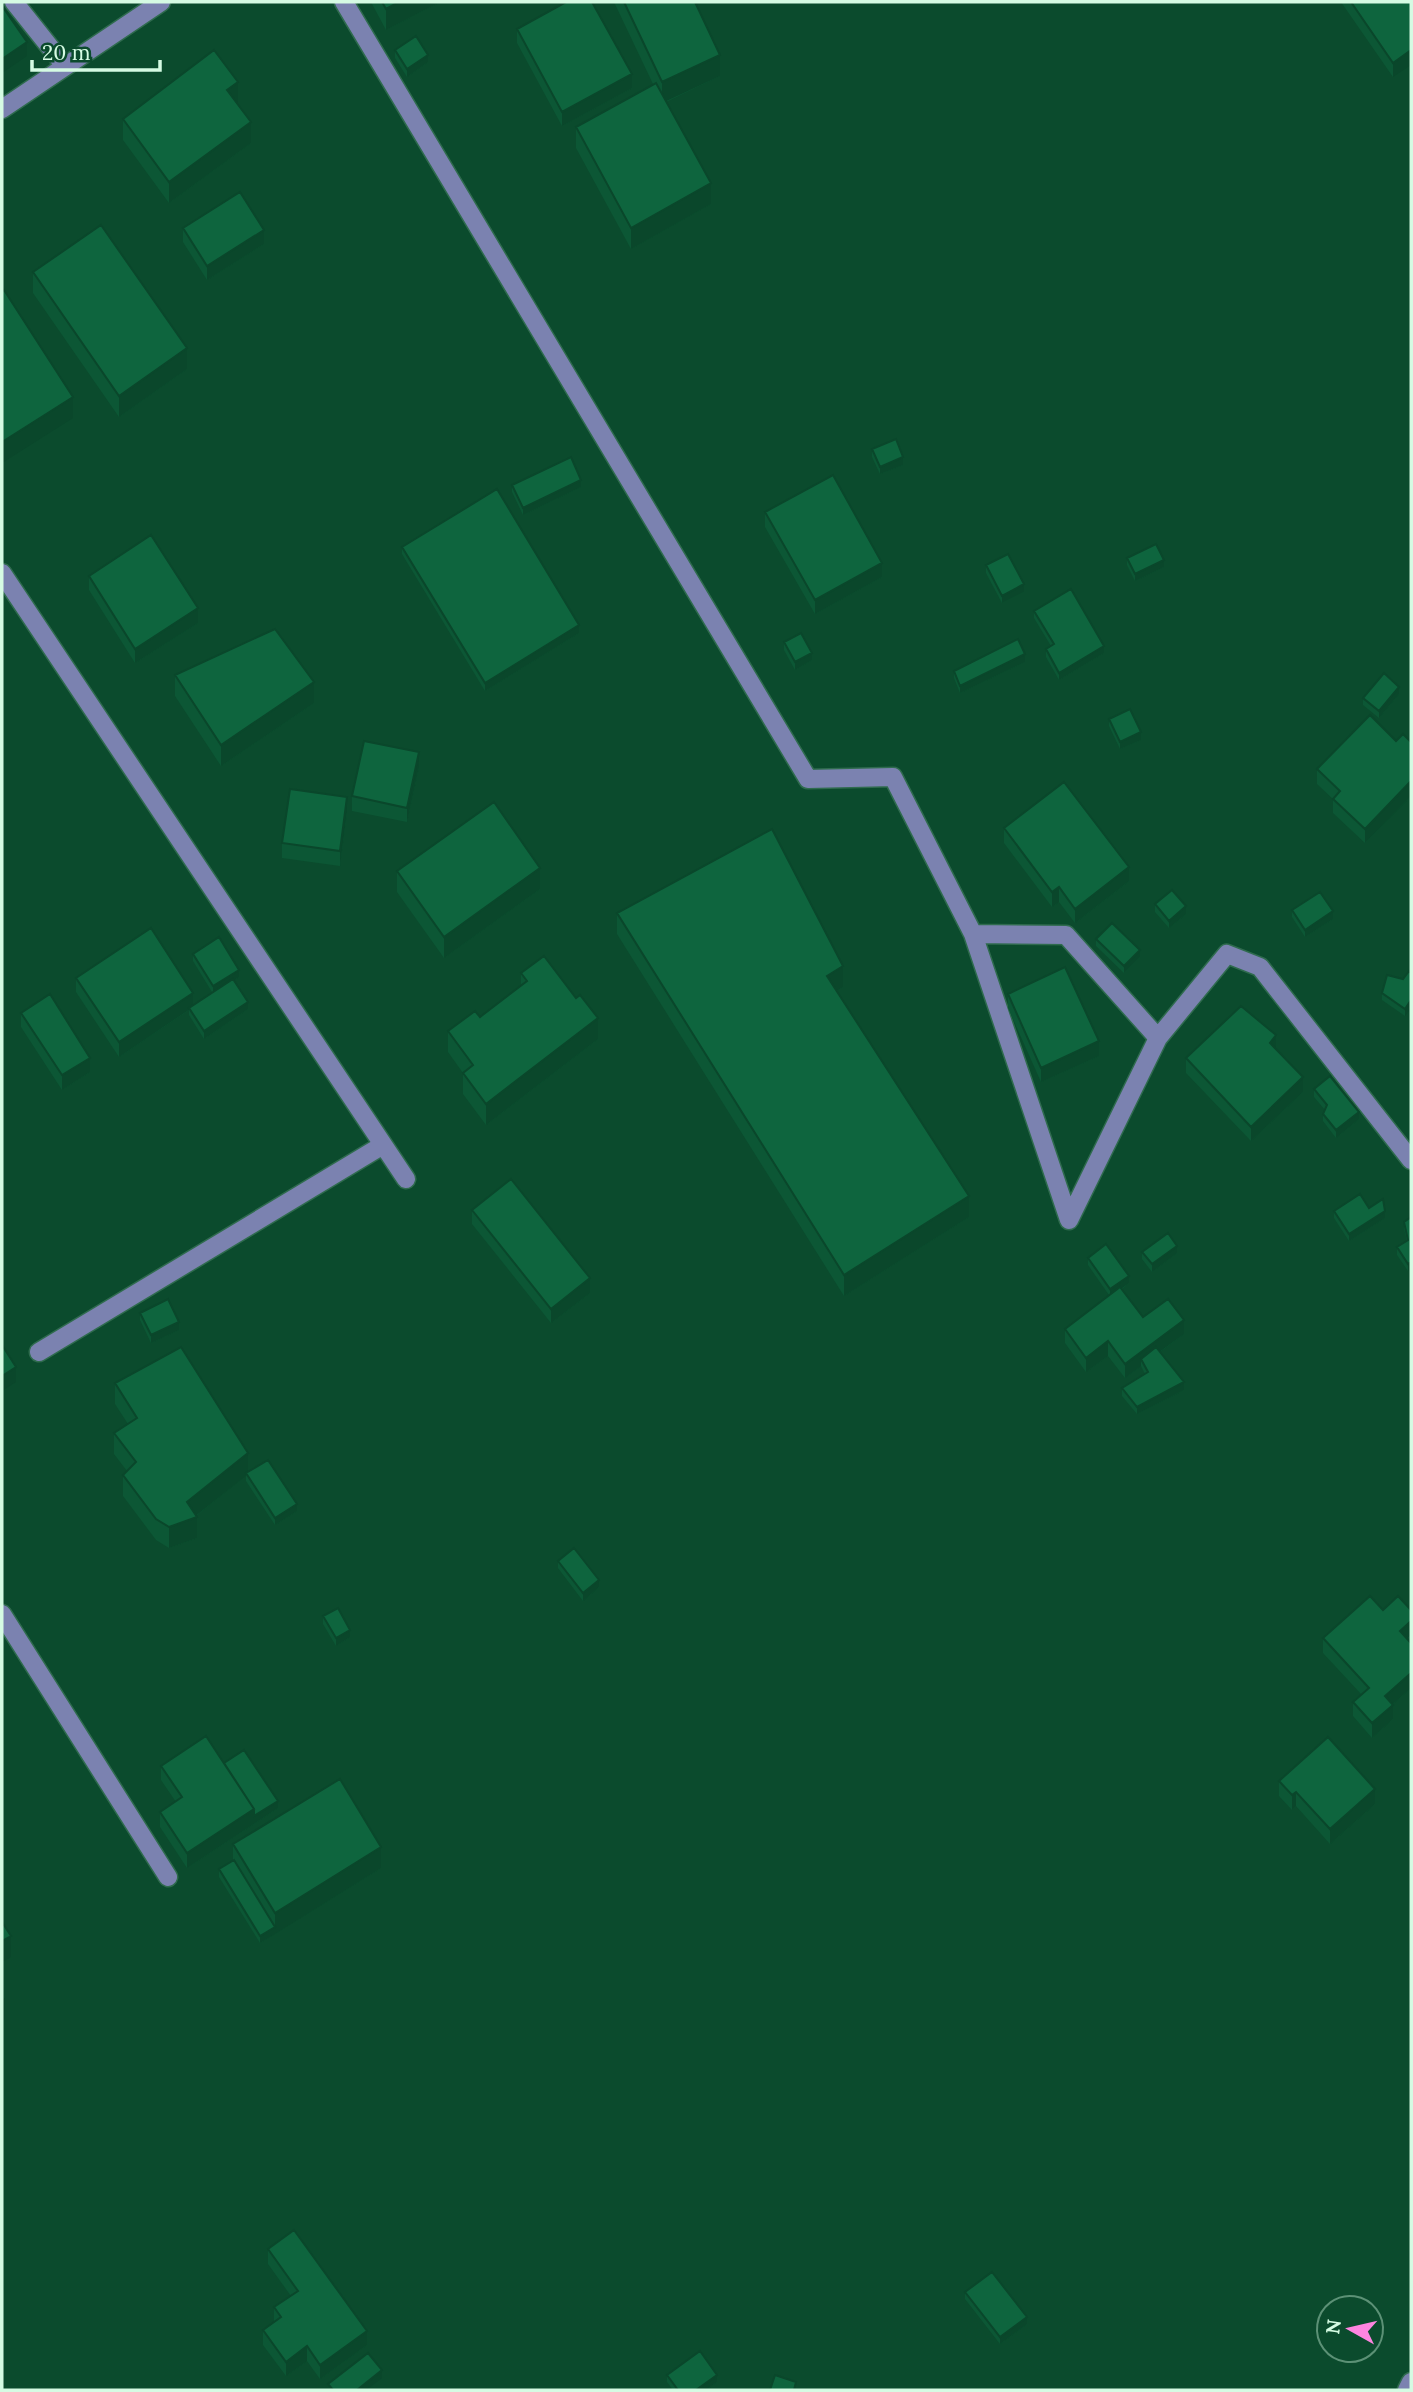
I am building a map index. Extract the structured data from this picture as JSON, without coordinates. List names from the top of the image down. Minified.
{"scale_bar":"20 m","north":"left"}
